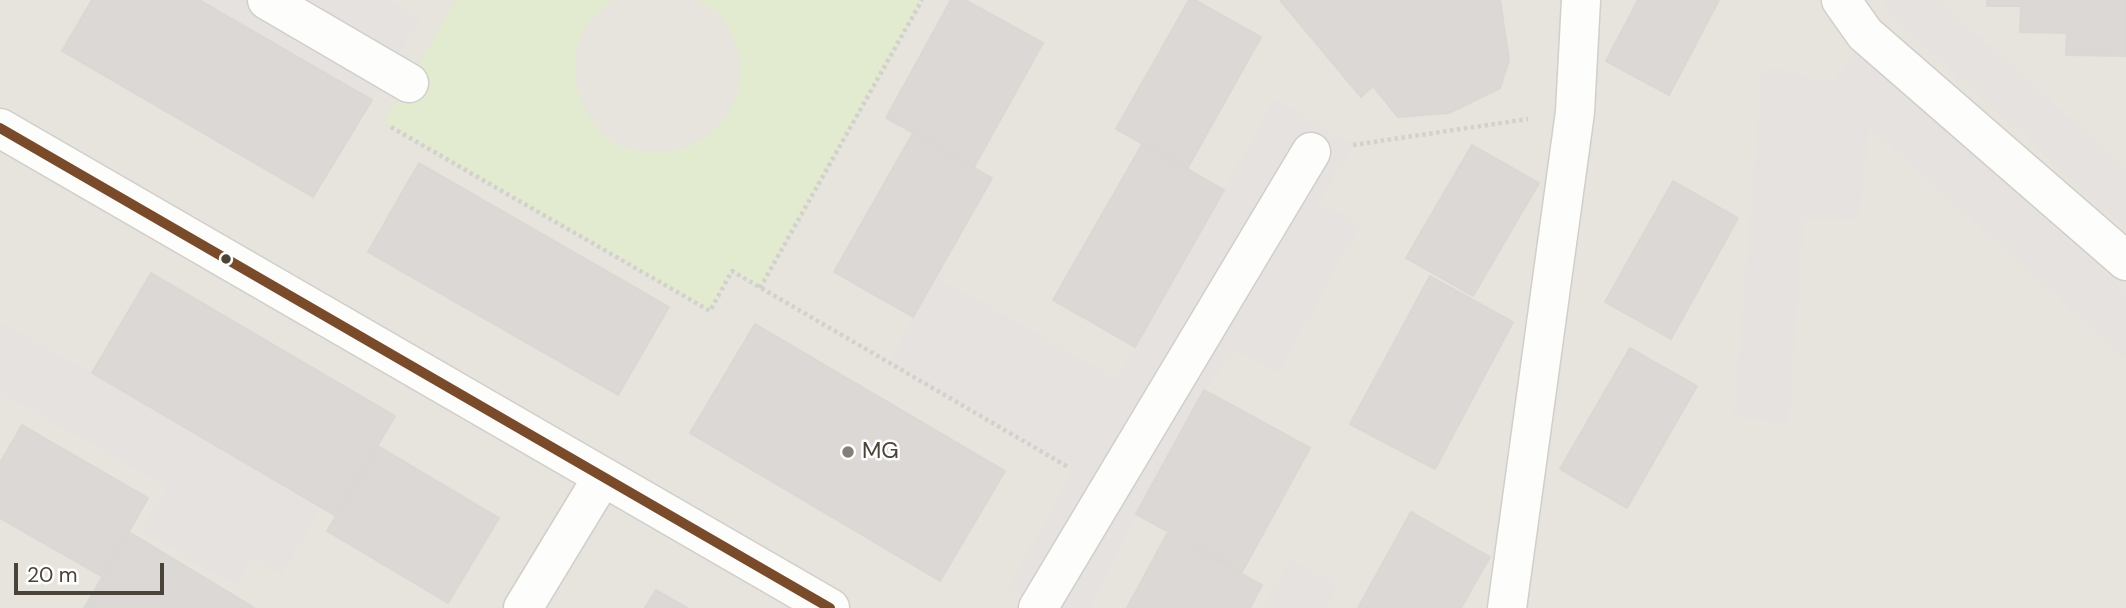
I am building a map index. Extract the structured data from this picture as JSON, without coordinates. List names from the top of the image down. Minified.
{"places":["MG"],"scale_bar":"20 m"}
